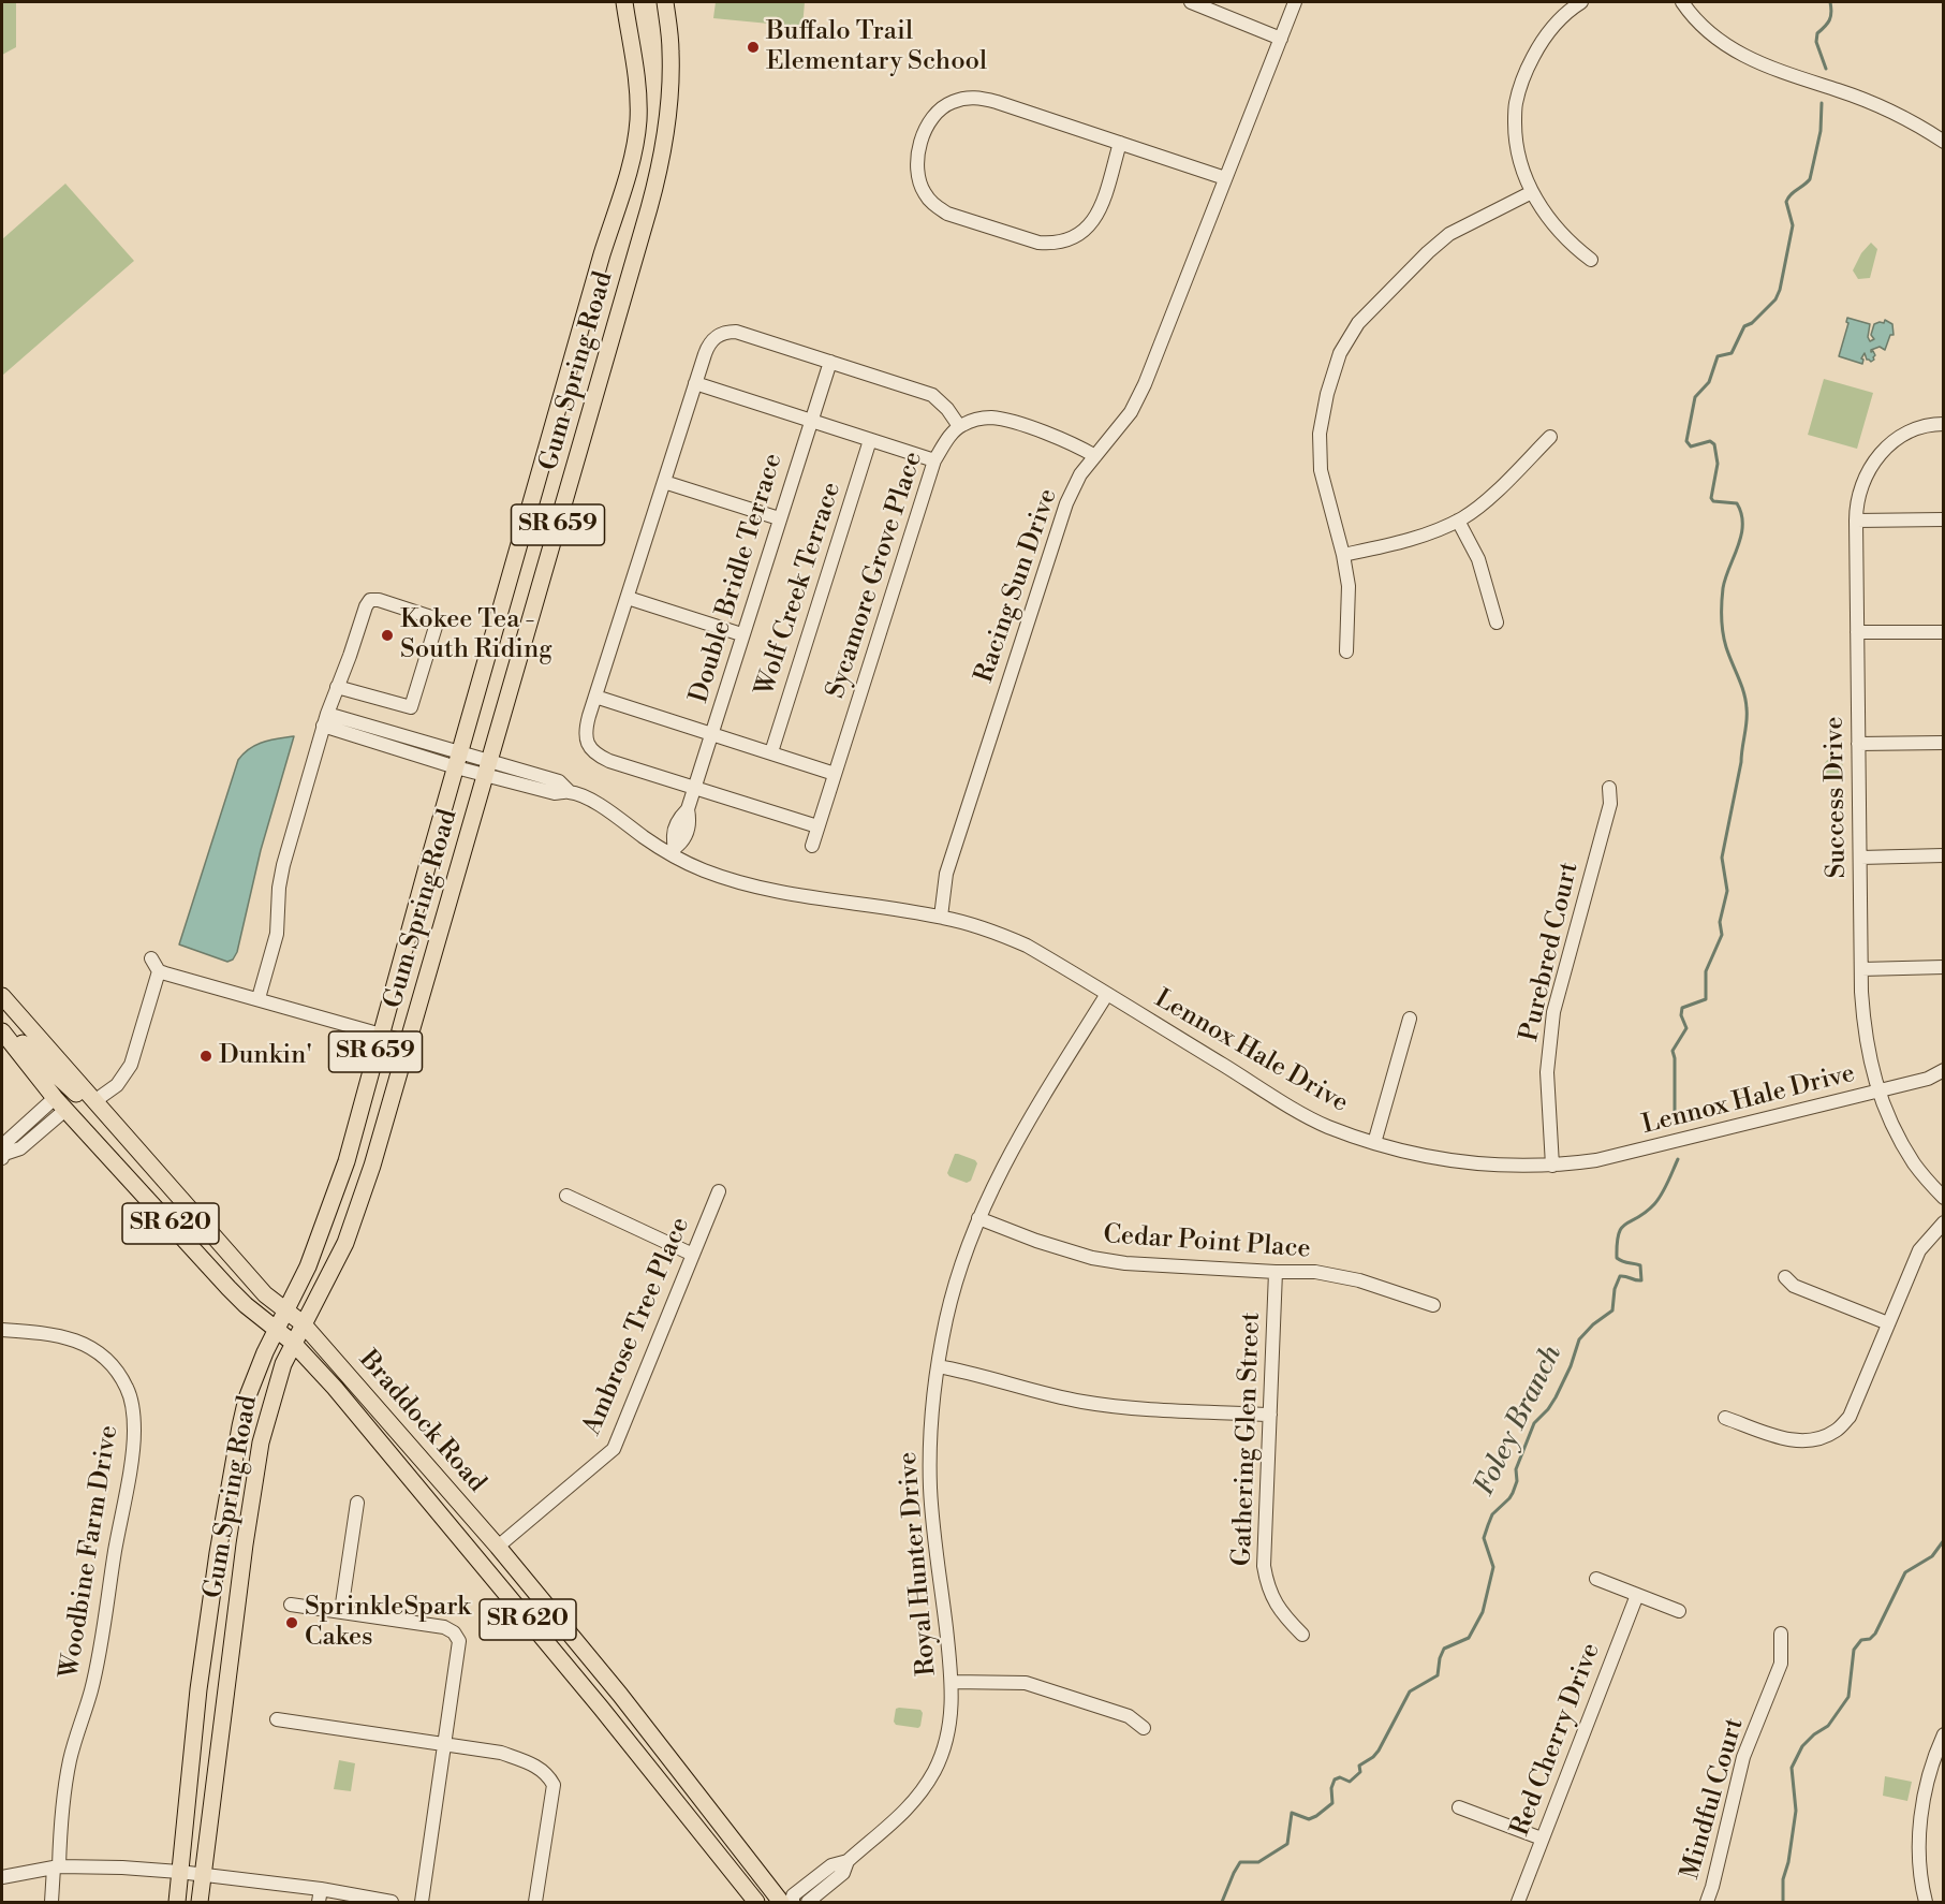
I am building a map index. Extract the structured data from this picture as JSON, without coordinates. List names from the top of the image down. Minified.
{"streets":{"main road":["Gum Spring Road","SR 659","SR 620","Braddock Road"],"street":["Sycamore Grove Place","Double Bridle Terrace","Racing Sun Drive","Wolf Creek Terrace","Success Drive","Purebred Court","Lennox Hale Drive","Cedar Point Place","Ambrose Tree Place","Gathering Glen Street","Woodbine Farm Drive","Royal Hunter Drive","Red Cherry Drive","Mindful Court"]},"crossings":[["Gum Spring Road","Lennox Hale Drive"],["Gum Spring Road","Braddock Road"],["Double Bridle Terrace","Lennox Hale Drive"],["Racing Sun Drive","Lennox Hale Drive"],["Success Drive","Lennox Hale Drive"],["Purebred Court","Lennox Hale Drive"],["Lennox Hale Drive","Royal Hunter Drive"],["Cedar Point Place","Gathering Glen Street"],["Cedar Point Place","Royal Hunter Drive"],["Ambrose Tree Place","Braddock Road"]],"water":["Foley Branch"],"places":["Buffalo Trail Elementary School","Kokee Tea - South Riding","Dunkin'","SprinkleSpark Cakes"]}
